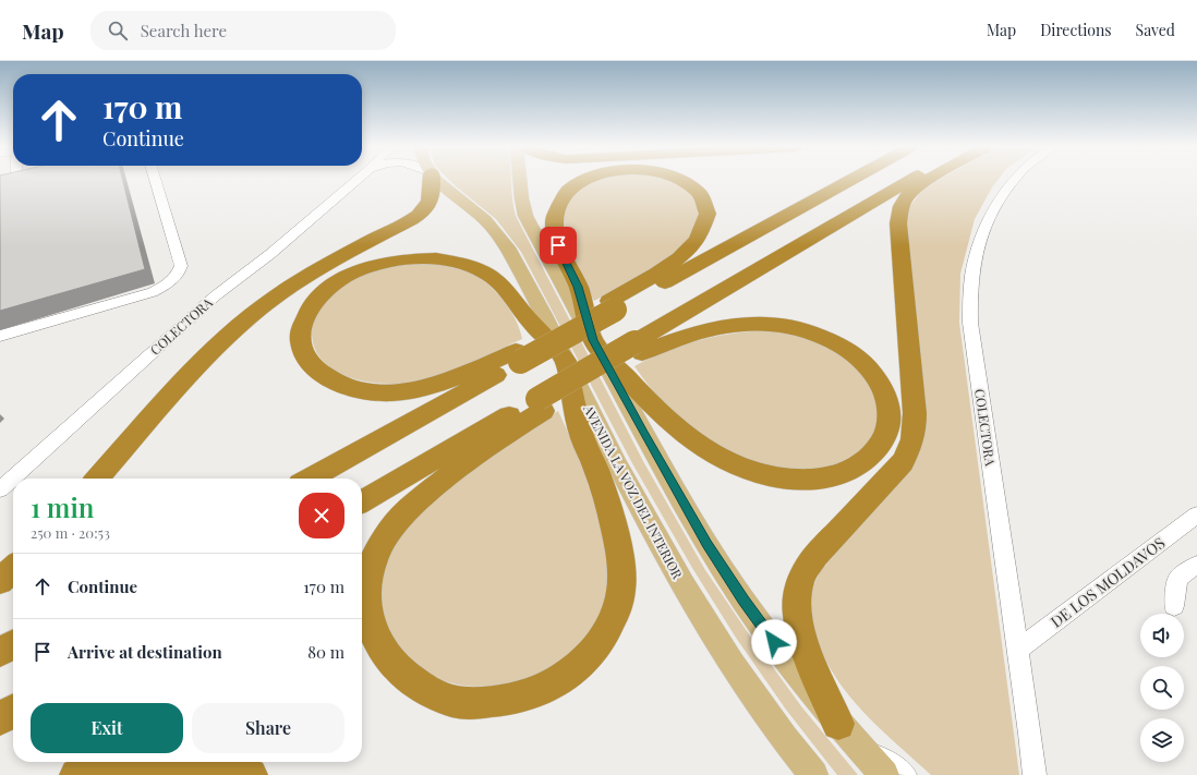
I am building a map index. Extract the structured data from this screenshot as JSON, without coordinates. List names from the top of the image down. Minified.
{"streets":{"main road":["AVENIDA LA VOZ DEL INTERIOR"],"street":["COLECTORA","DE LOS MOLDAVOS"]},"crossings":[["COLECTORA","DE LOS MOLDAVOS"]],"page":{"header":"Map","search":"Search here","nav":["Map","Directions","Saved"],"turn":["170 m","Continue"],"heading":["1 min","250 m · 20:53"],"list":[{"name":"Continue","value":"170 m"},{"name":"Arrive at destination","value":"80 m"}],"buttons":["Exit","Share"]}}
